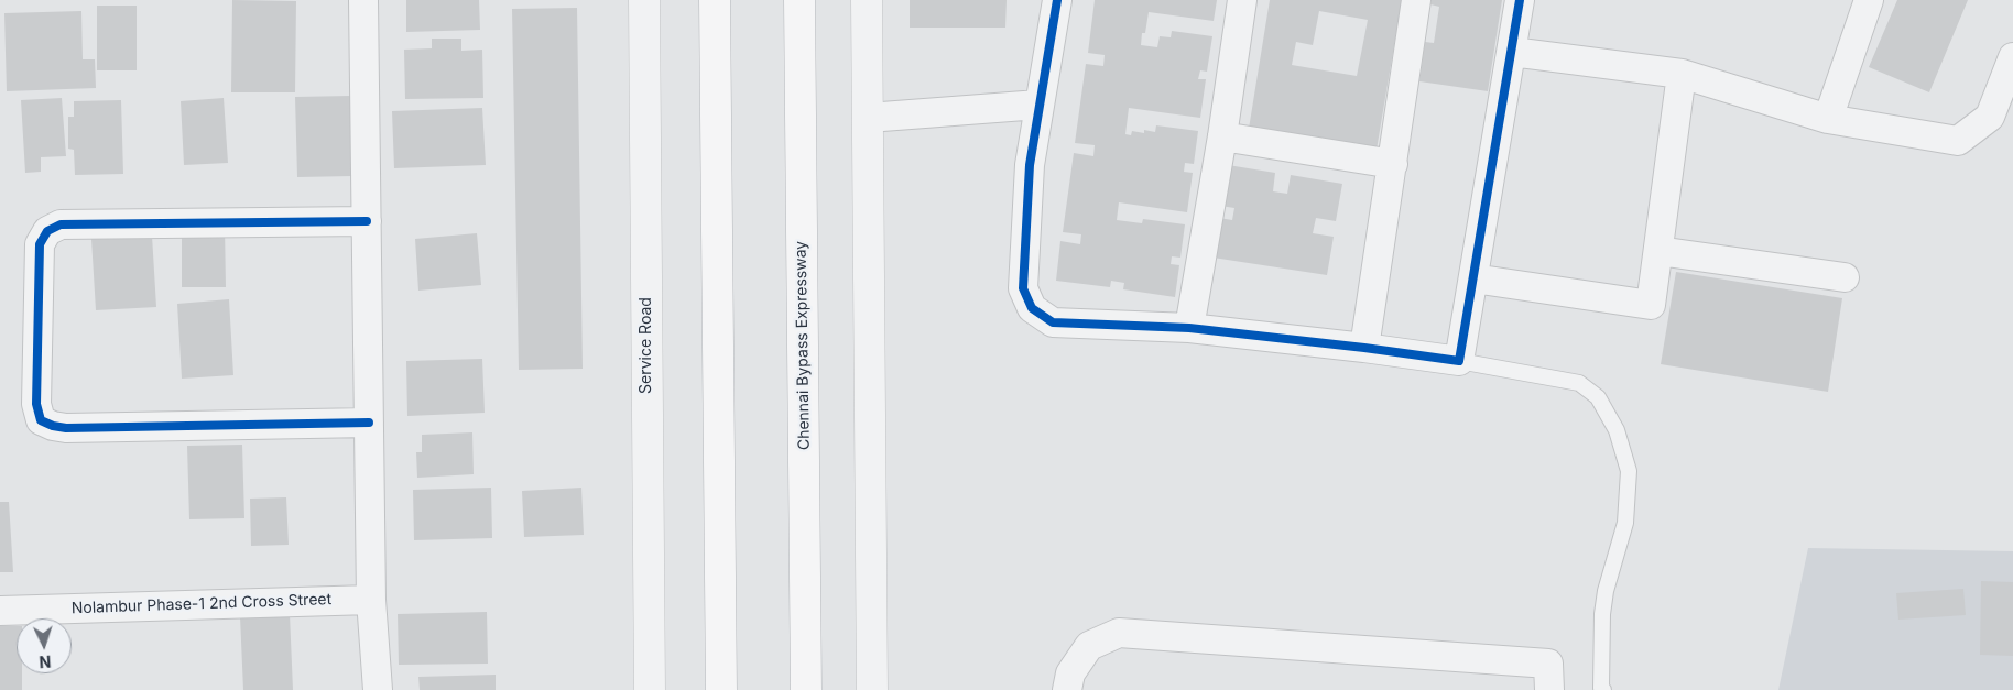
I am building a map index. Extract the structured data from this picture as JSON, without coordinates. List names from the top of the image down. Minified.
{"streets":{"highway":["Chennai Bypass Expressway"],"street":["Service Road","Nolambur Phase-1 2nd Cross Street"]},"north":"bottom"}
